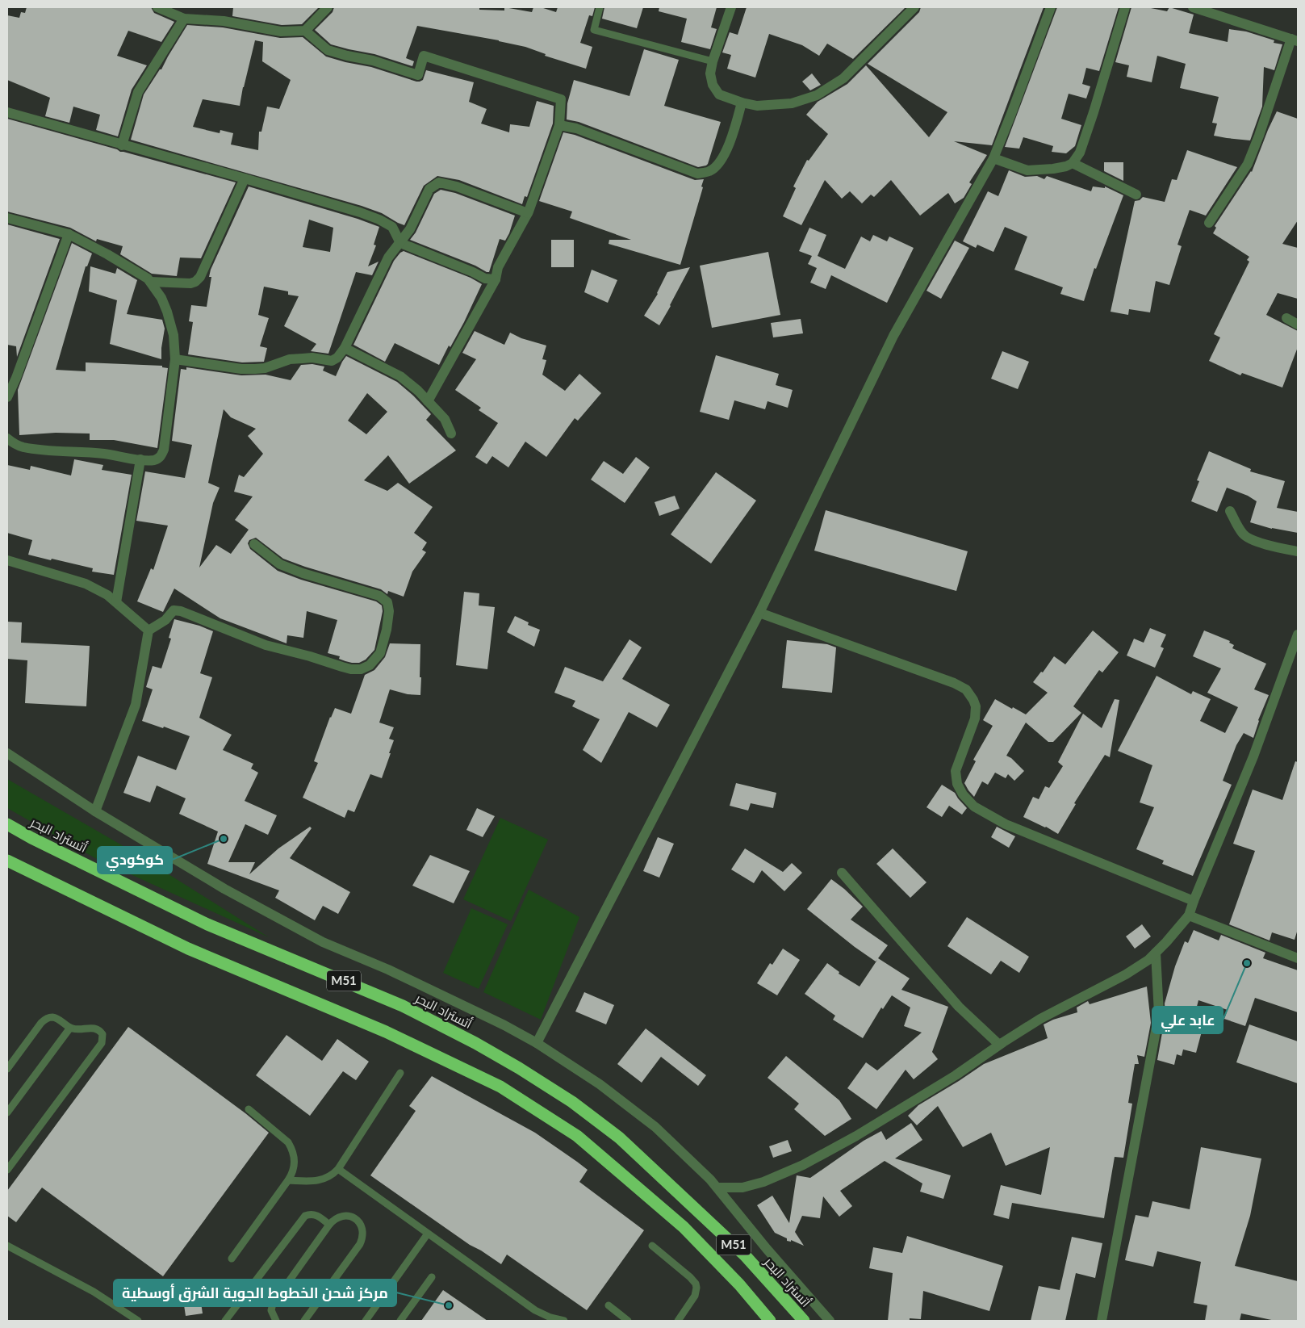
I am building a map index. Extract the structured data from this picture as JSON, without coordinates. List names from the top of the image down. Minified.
{"streets":{"highway":["أتستراد البحر","M51"]},"places":["كوكودي","عابد علي","مركز شحن الخطوط الجوية الشرق أوسطية"]}
